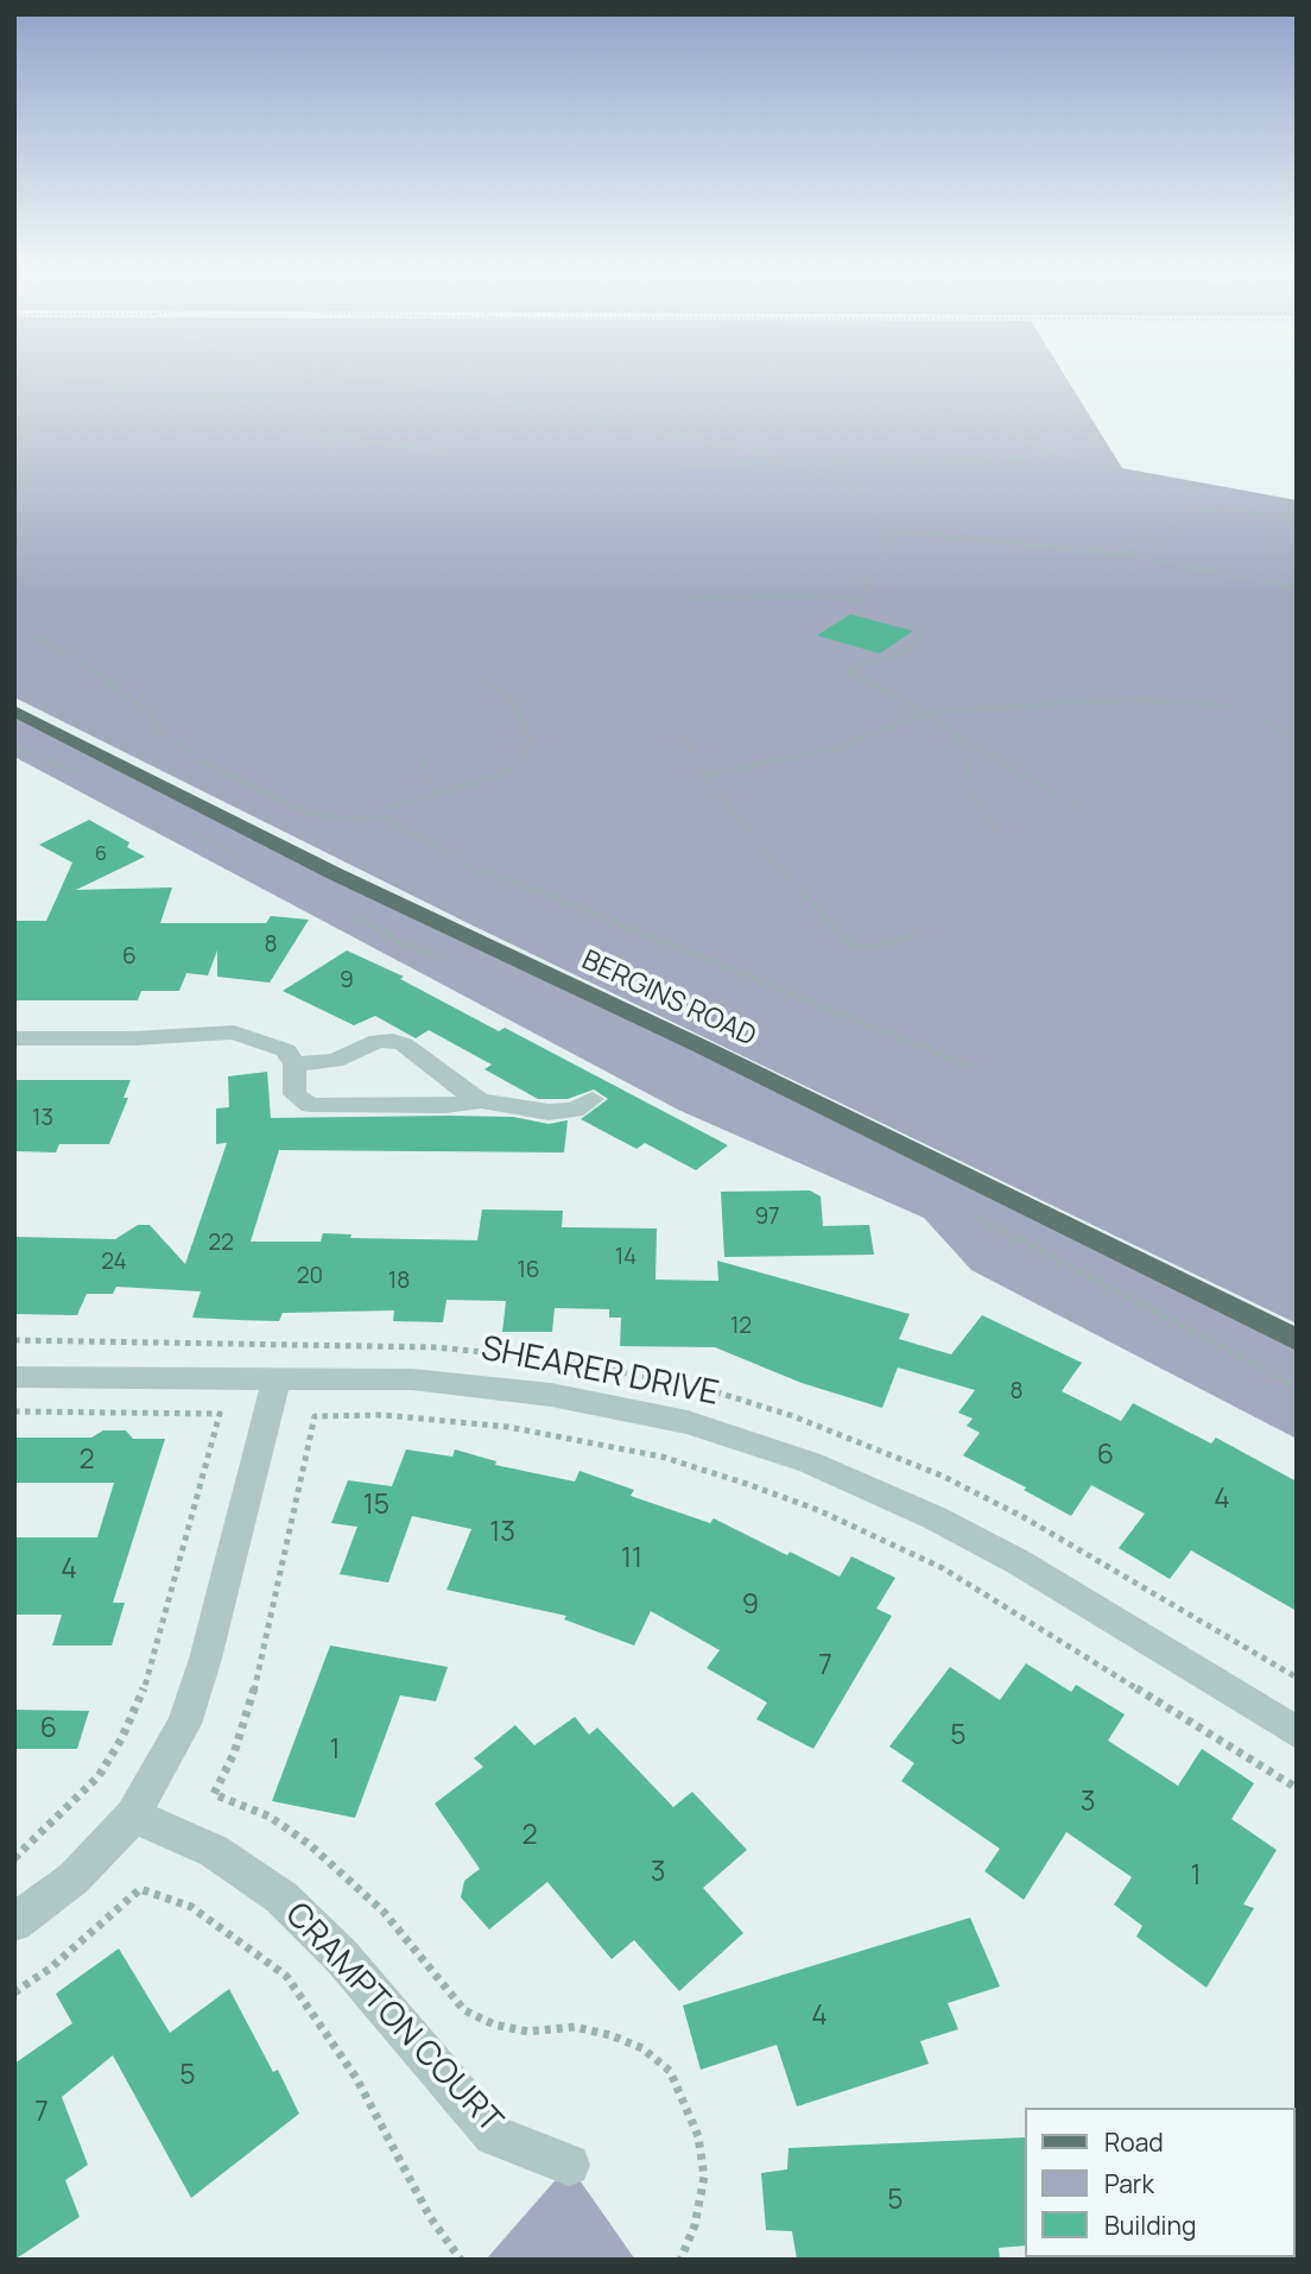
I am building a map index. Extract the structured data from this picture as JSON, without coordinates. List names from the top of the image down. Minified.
{"streets":{"main road":["BERGINS ROAD"],"street":["SHEARER DRIVE","CRAMPTON COURT"]},"house_numbers":["6","8","6","9","13","97","22","14","24","16","20","18","12","8","6","2","4","15","13","11","4","9","7","6","5","1","3","2","3","1","4","5","7","5"],"legend":["Road","Park","Building"]}
